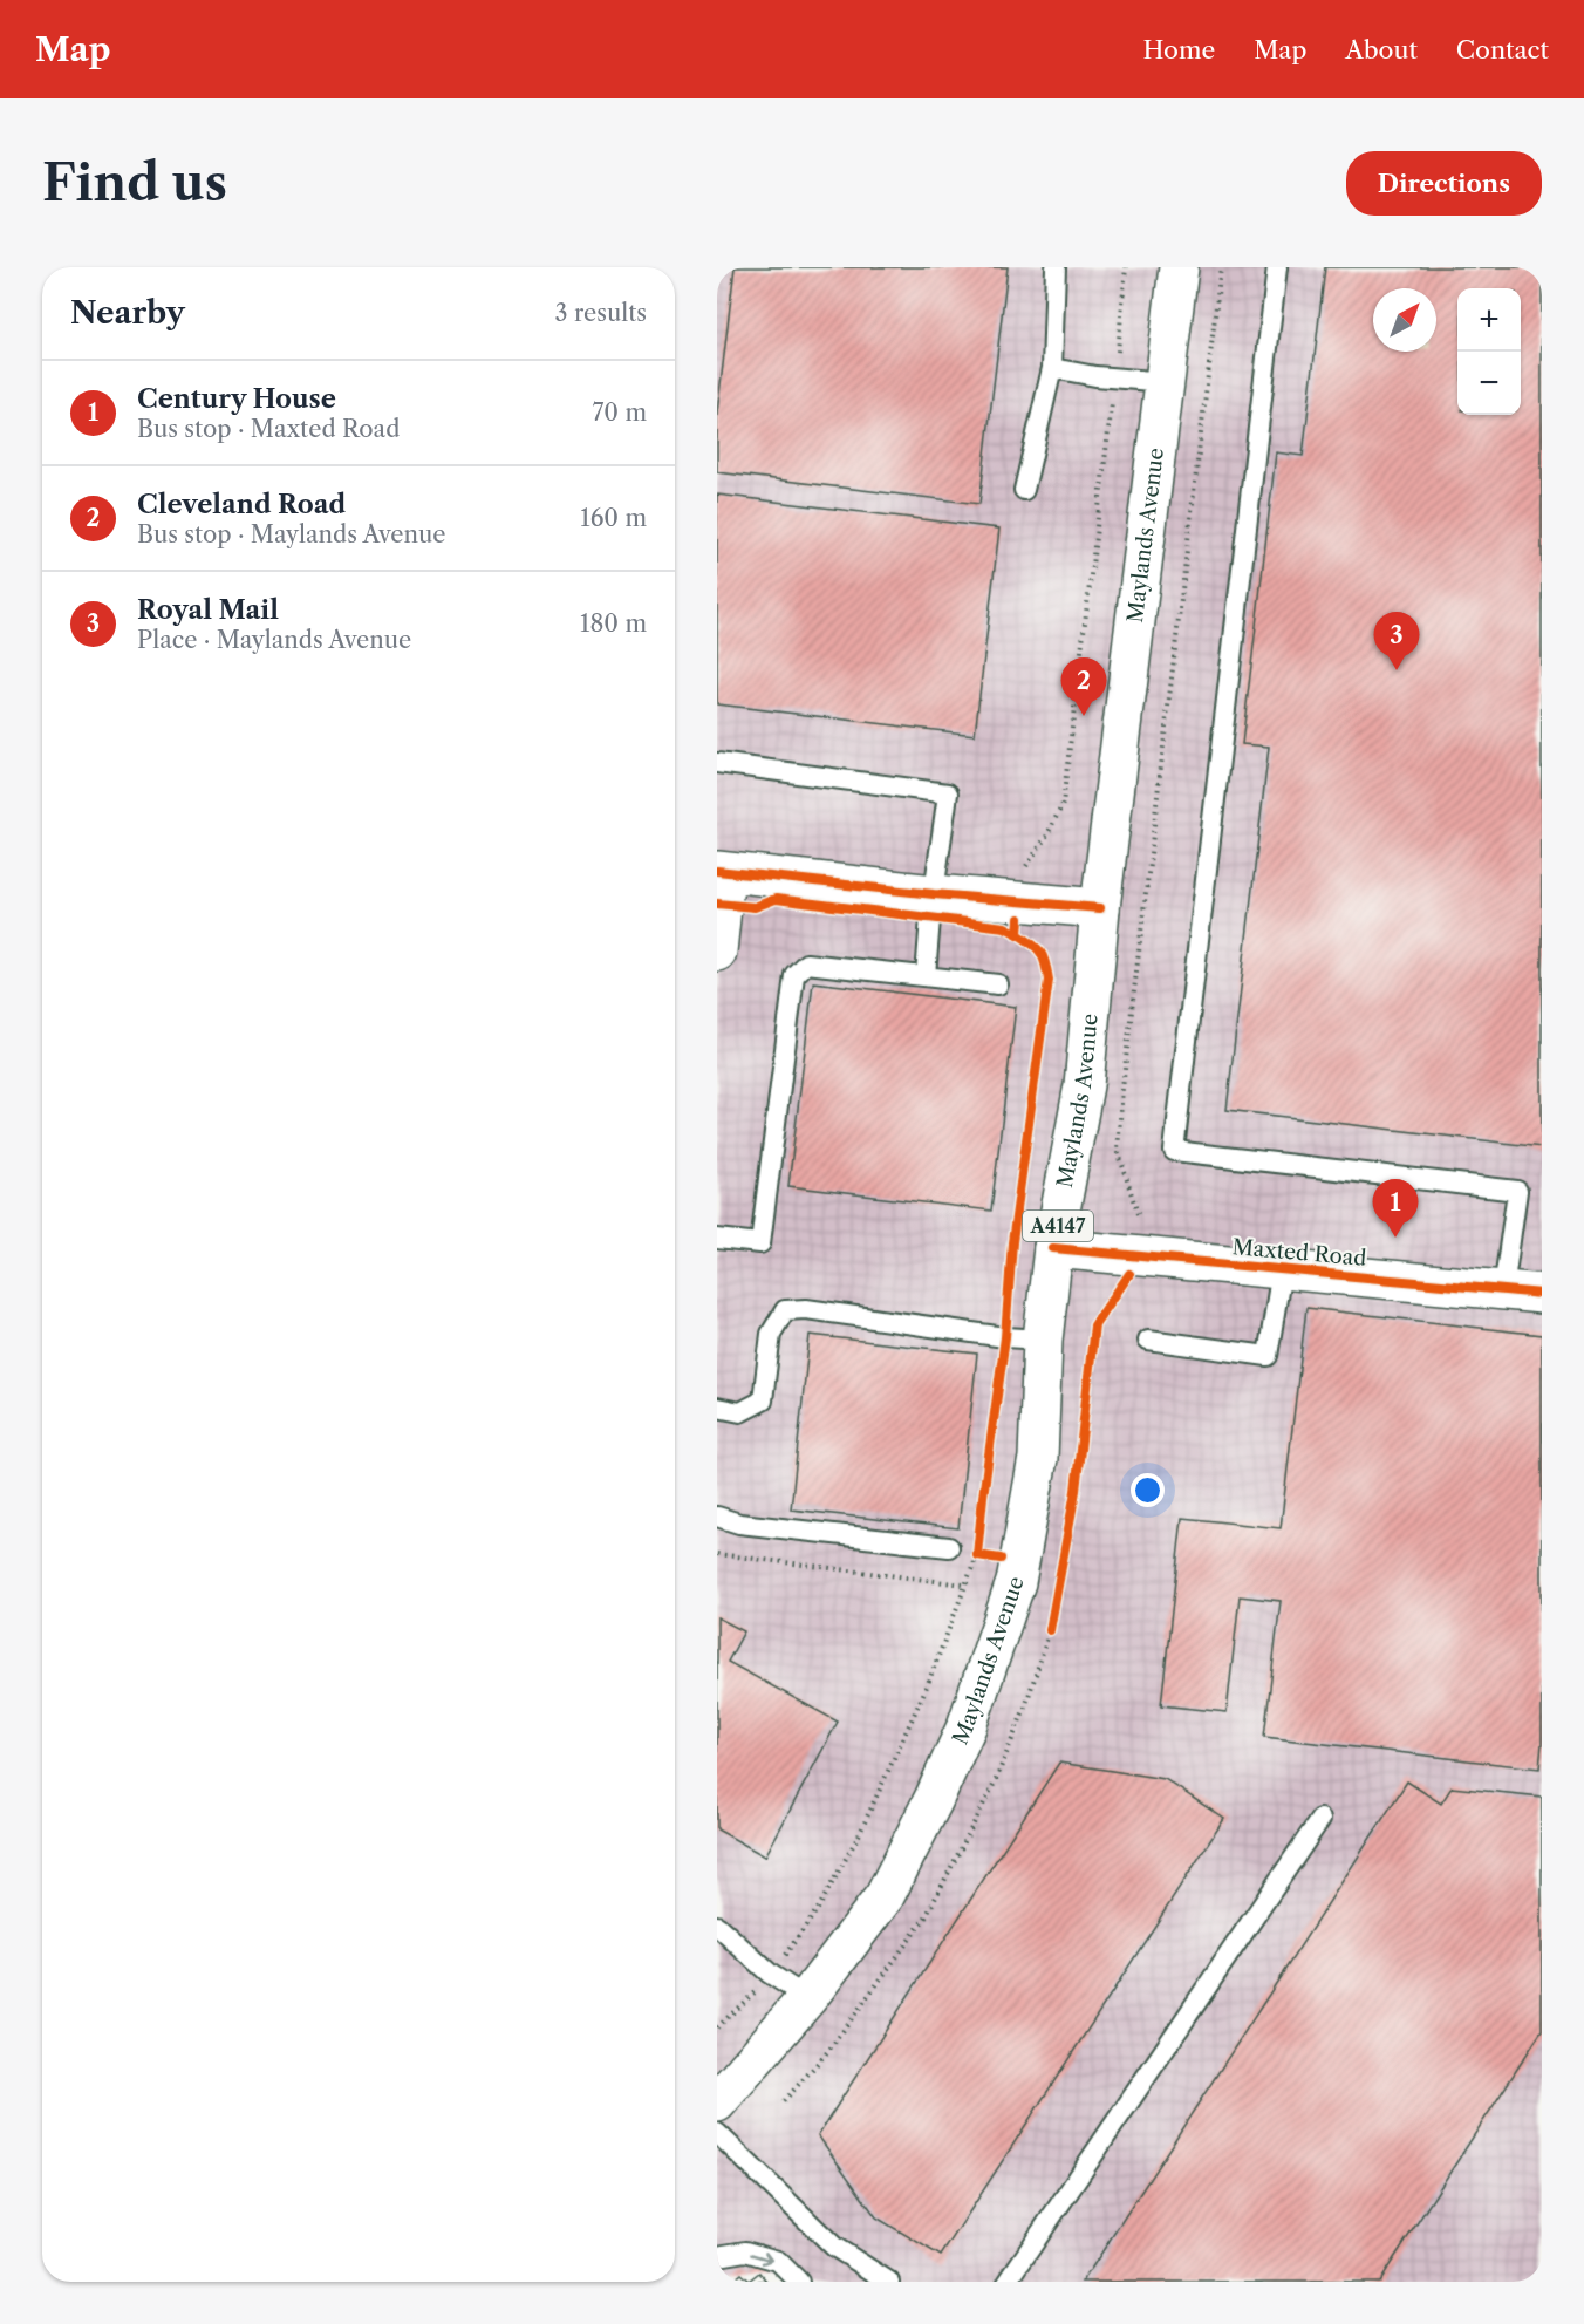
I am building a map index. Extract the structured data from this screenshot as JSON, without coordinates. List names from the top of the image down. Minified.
{"streets":{"main road":["Maylands Avenue","A4147","Maxted Road"]},"crossings":[["Maylands Avenue","Maxted Road"]],"north":"top right","page":{"header":"Map","nav":["Home","Map","About","Contact"],"buttons":"Directions","title":"Find us","heading":["Nearby","3 results"],"map_buttons":["+","−"],"list":[{"mark":"1","name":"Century House","note":"Bus stop · Maxted Road","value":"70 m"},{"mark":"2","name":"Cleveland Road","note":"Bus stop · Maylands Avenue","value":"160 m"},{"mark":"3","name":"Royal Mail","note":"Place · Maylands Avenue","value":"180 m"}],"pins":["3","2","1"]}}
